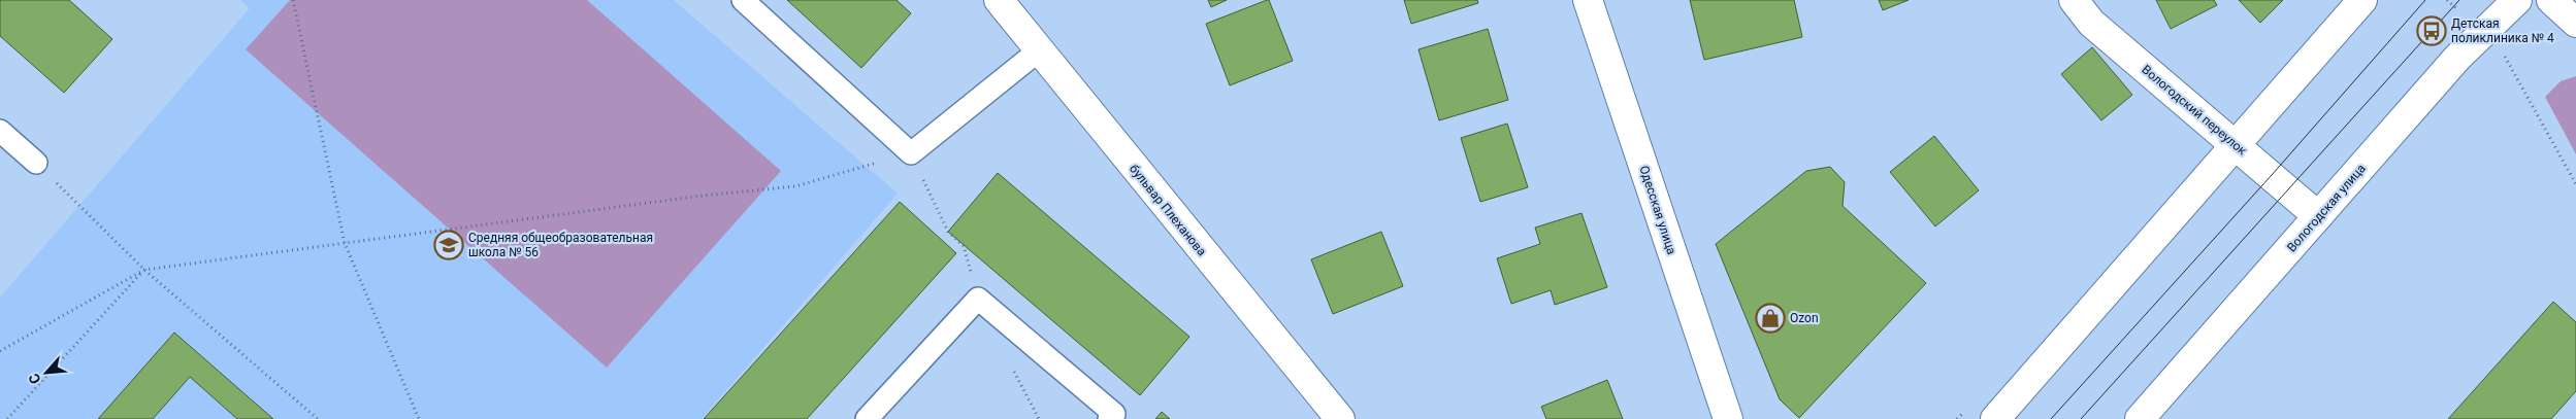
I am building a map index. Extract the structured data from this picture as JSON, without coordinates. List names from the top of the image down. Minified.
{"streets":{"street":["Вологодский переулок","Вологодская улица","бульвар Плеханова","Одесская улица"]},"crossings":[["Вологодский переулок","Вологодская улица"]],"places":{"bus stop":["Детская поликлиника № 4"],"school or university":["Средняя общеобразовательная школа № 56"],"shop":["Ozon"]},"north":"bottom left"}
